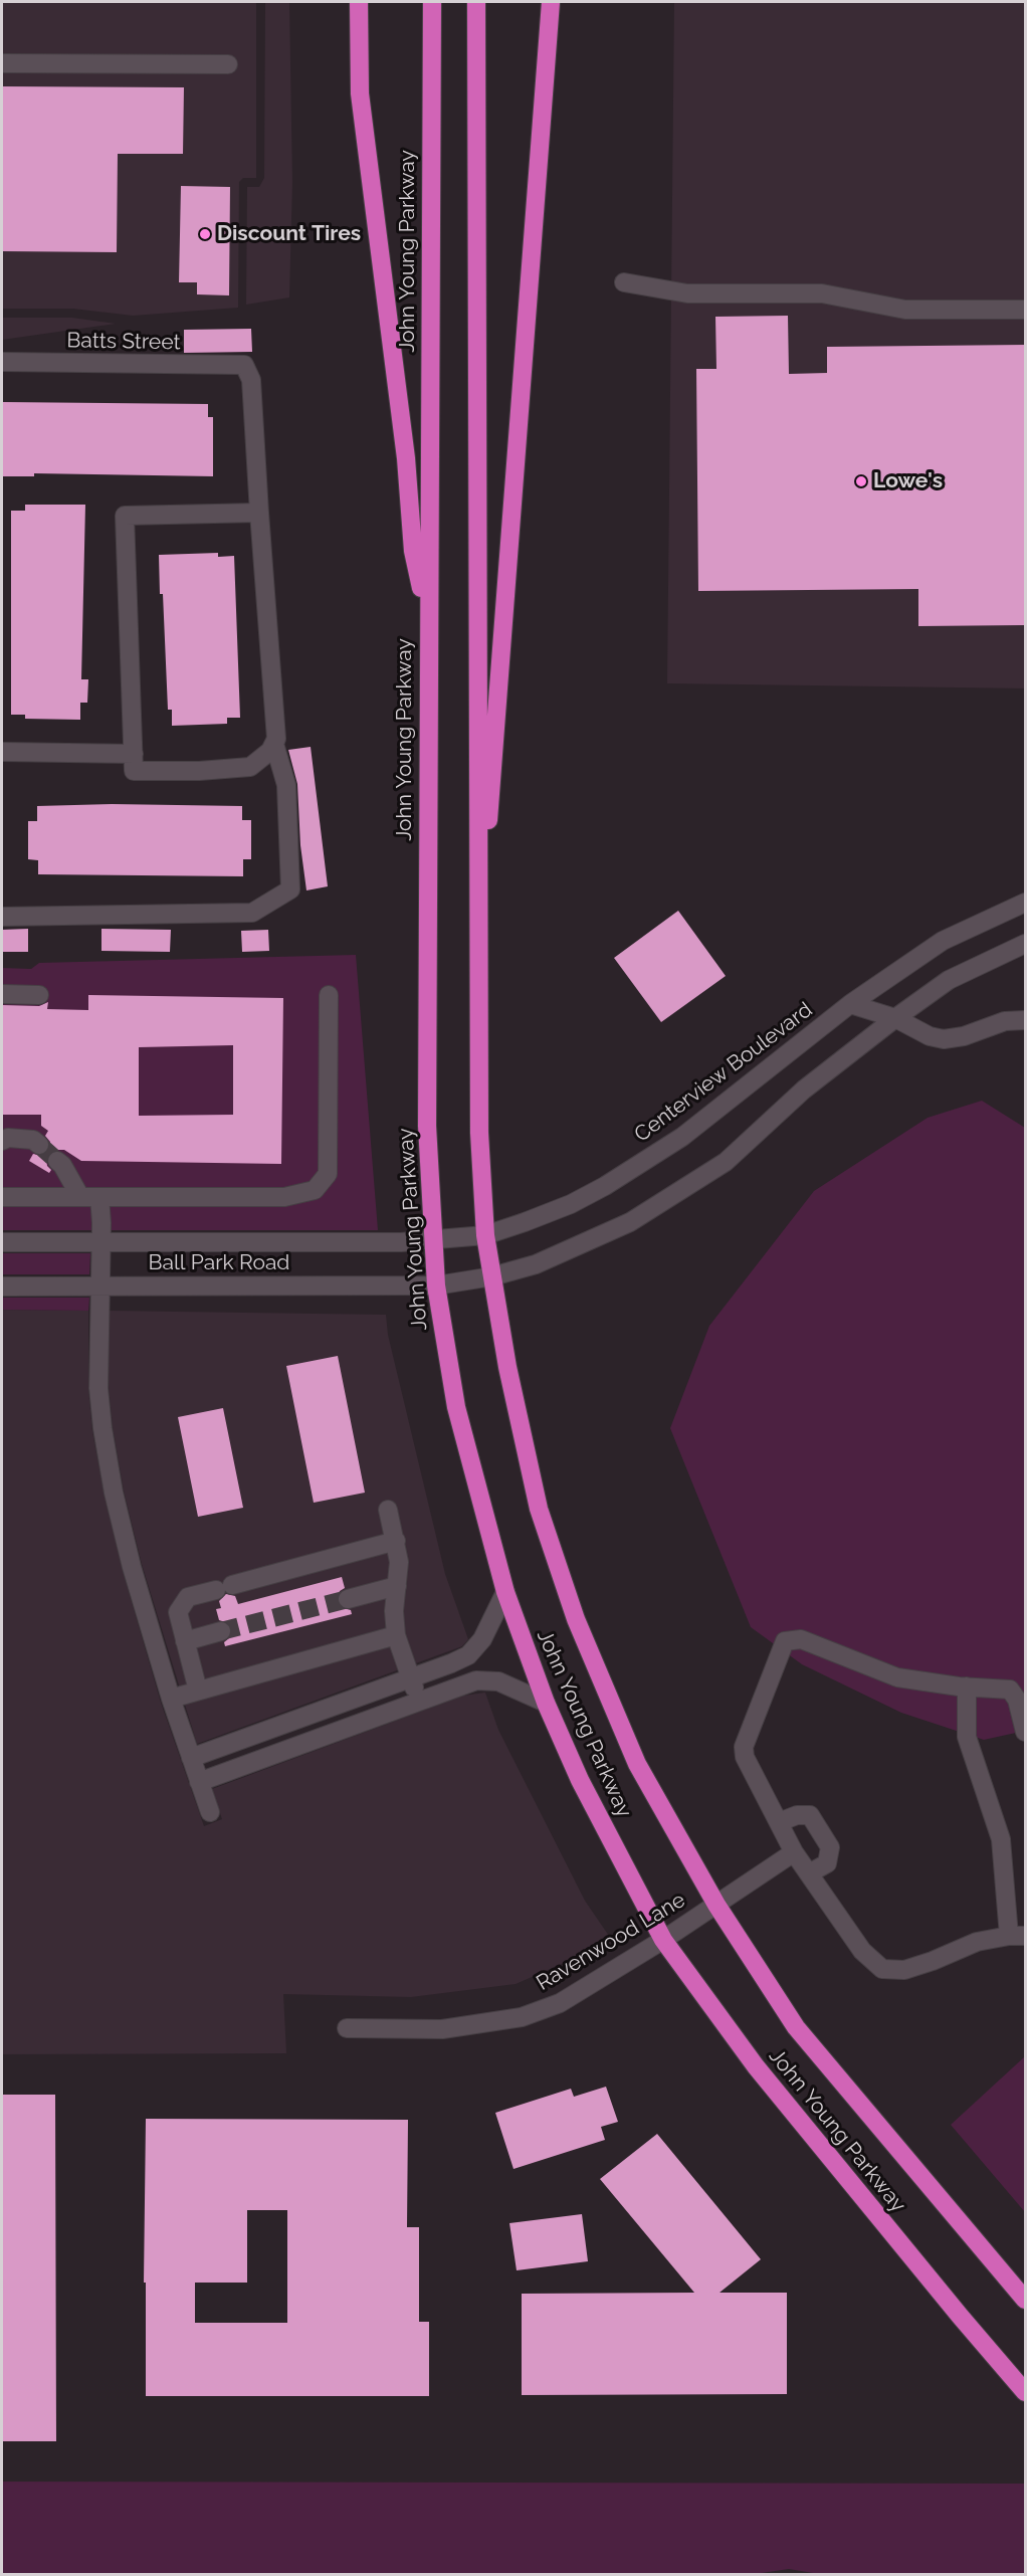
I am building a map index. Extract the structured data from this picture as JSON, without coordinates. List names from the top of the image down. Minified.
{"streets":{"highway":["John Young Parkway"],"street":["Batts Street","Centerview Boulevard","Ball Park Road","Ravenwood Lane"]},"crossings":[["John Young Parkway","Centerview Boulevard"],["John Young Parkway","Ball Park Road"],["John Young Parkway","Ravenwood Lane"],["Centerview Boulevard","Ball Park Road"]],"places":["Discount Tires","Lowe's"]}
